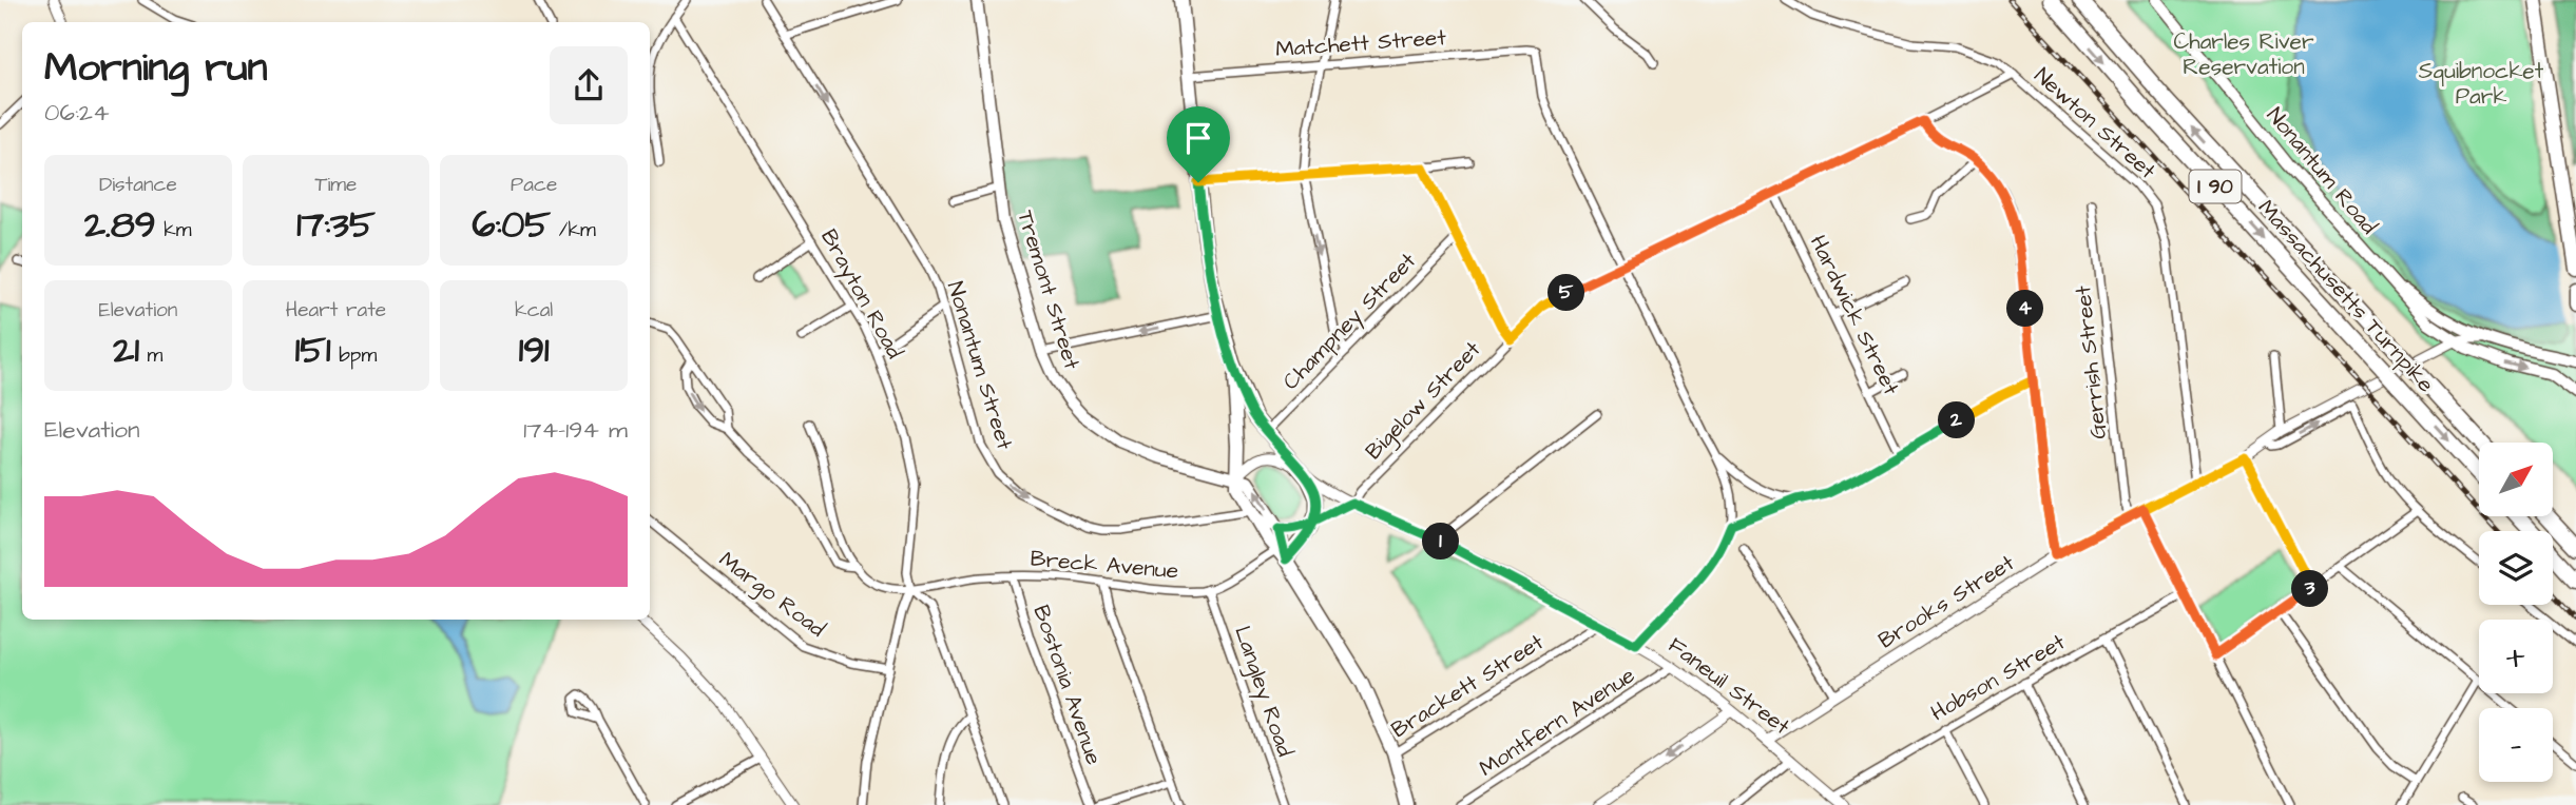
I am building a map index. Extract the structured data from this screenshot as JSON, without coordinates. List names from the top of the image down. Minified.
{"streets":{"highway":["I 90","Massachusetts Turnpike"],"main road":["Nonantum Road","Tremont Street","Faneuil Street"],"street":["Matchett Street","Newton Street","Brayton Road","Hardwick Street","Champney Street","Gerrish Street","Nonantum Street","Bigelow Street","Breck Avenue","Margo Road","Brooks Street","Hobson Street","Bostonia Avenue","Brackett Street","Langley Road","Montfern Avenue"]},"crossings":[["Matchett Street","Bigelow Street"],["Newton Street","Bigelow Street"],["Newton Street","Brooks Street"],["Nonantum Road","Brooks Street"],["Brayton Road","Breck Avenue"],["Brayton Road","Margo Road"],["Hardwick Street","Bigelow Street"],["Champney Street","Faneuil Street"],["Gerrish Street","Brooks Street"],["Bigelow Street","Faneuil Street"],["Breck Avenue","Bostonia Avenue"],["Breck Avenue","Langley Road"],["Brooks Street","Faneuil Street"],["Hobson Street","Faneuil Street"],["Brackett Street","Faneuil Street"],["Faneuil Street","Montfern Avenue"]],"one_way":["Nonantum Street"],"parks":["Charles River Reservation","Squibnocket Park"],"north":"top right","page":{"heading":["Morning run","06:24"],"stats":[["Distance","2.89 km"],["Time","17:35"],["Pace","6:05 /km"],["Elevation","21 m"],["Heart rate","151 bpm"],["kcal","191"]],"pins":["5","4","2","1","3"],"chart":["Elevation","174–194 m"],"map_buttons":["+","−"]}}
